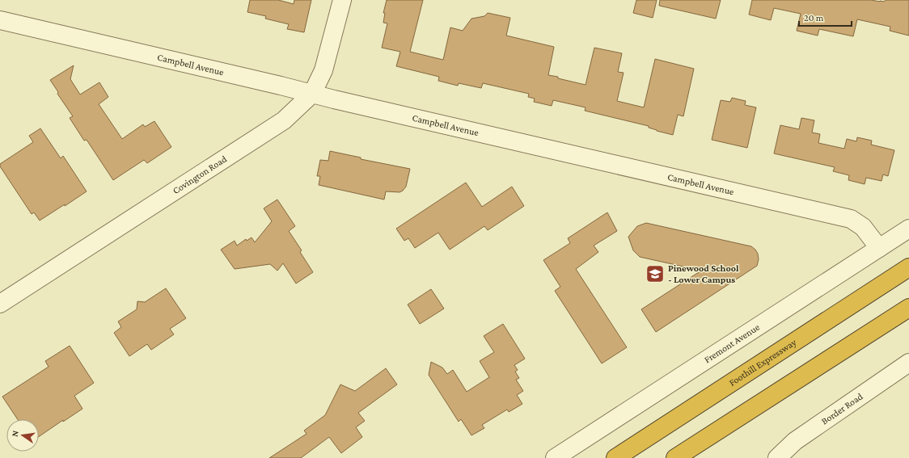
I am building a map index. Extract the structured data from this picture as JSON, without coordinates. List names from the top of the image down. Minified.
{"streets":{"highway":["Foothill Expressway"],"street":["Campbell Avenue","Covington Road","Fremont Avenue","Border Road"]},"crossings":[["Campbell Avenue","Covington Road"],["Campbell Avenue","Fremont Avenue"]],"places":{"school or university":["Pinewood School - Lower Campus"]},"scale_bar":"20 m","north":"left"}
